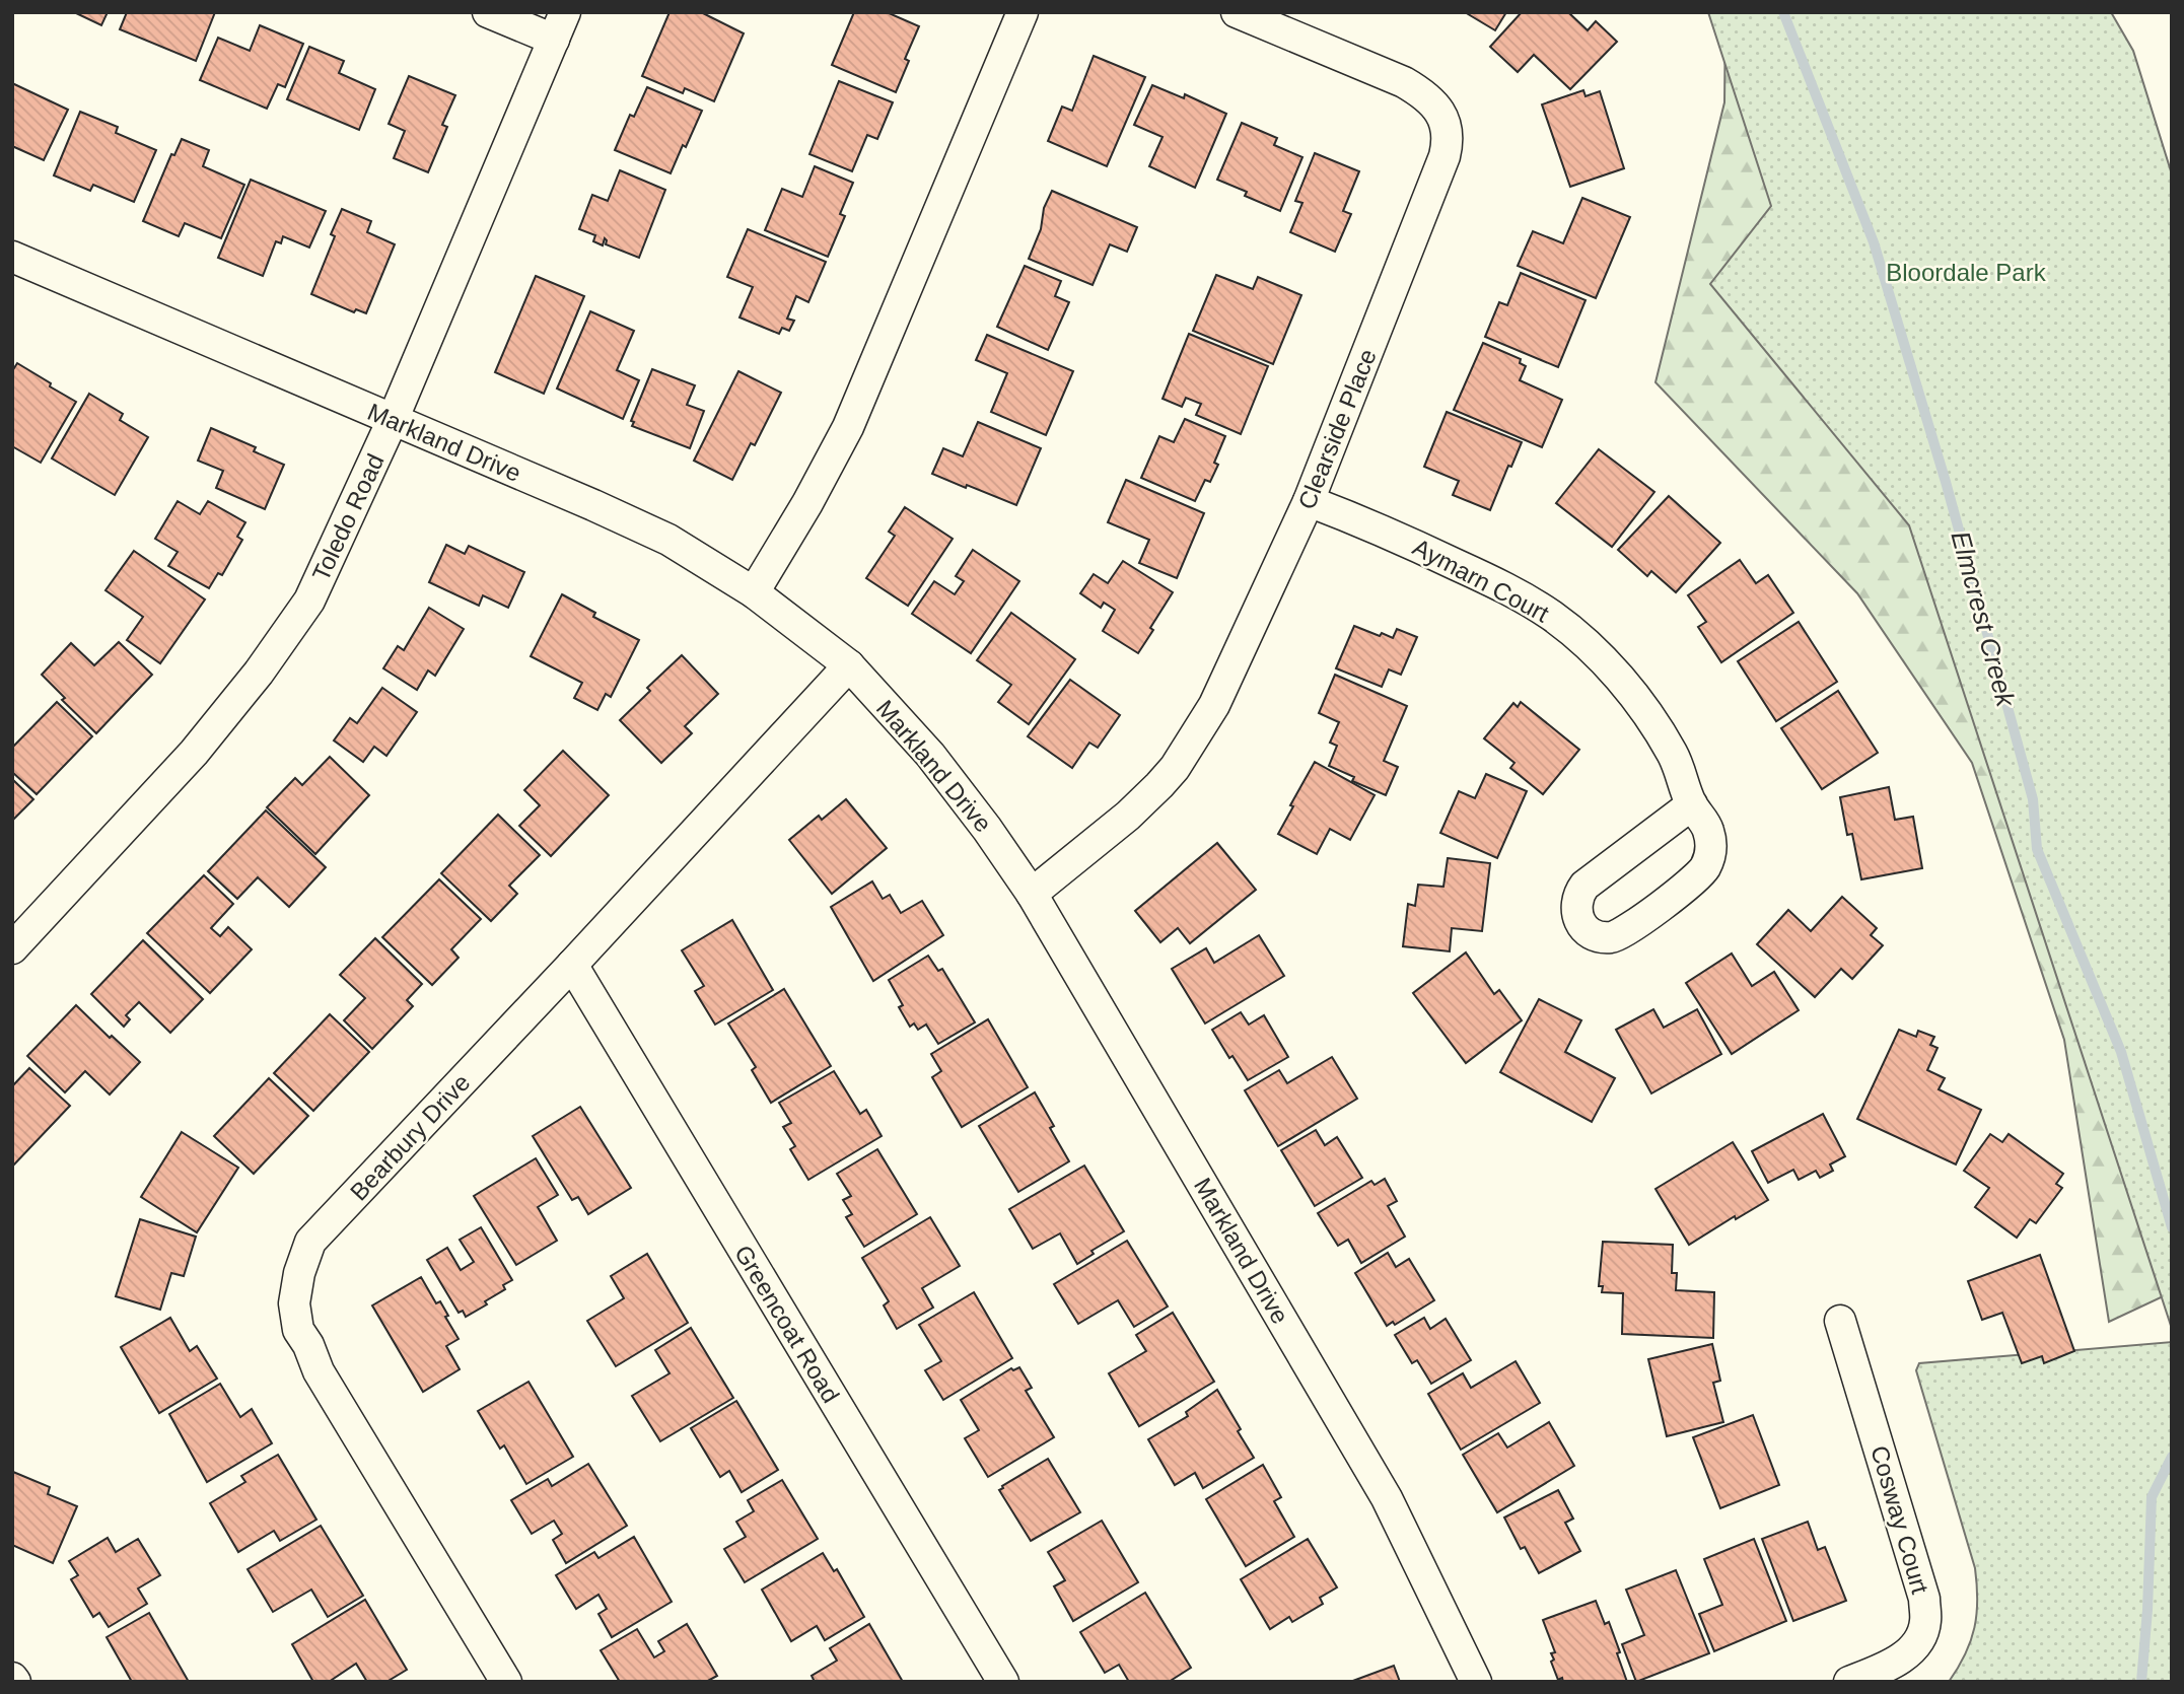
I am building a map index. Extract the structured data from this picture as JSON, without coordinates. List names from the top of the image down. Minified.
{"streets":{"street":["Clearside Place","Markland Drive","Toledo Road","Aymarn Court","Bearbury Drive","Greencoat Road","Cosway Court"]},"crossings":[["Clearside Place","Markland Drive"],["Clearside Place","Aymarn Court"],["Markland Drive","Toledo Road"],["Markland Drive","Bearbury Drive"],["Bearbury Drive","Greencoat Road"]],"water":["Elmcrest Creek"],"parks":["Bloordale Park"]}
